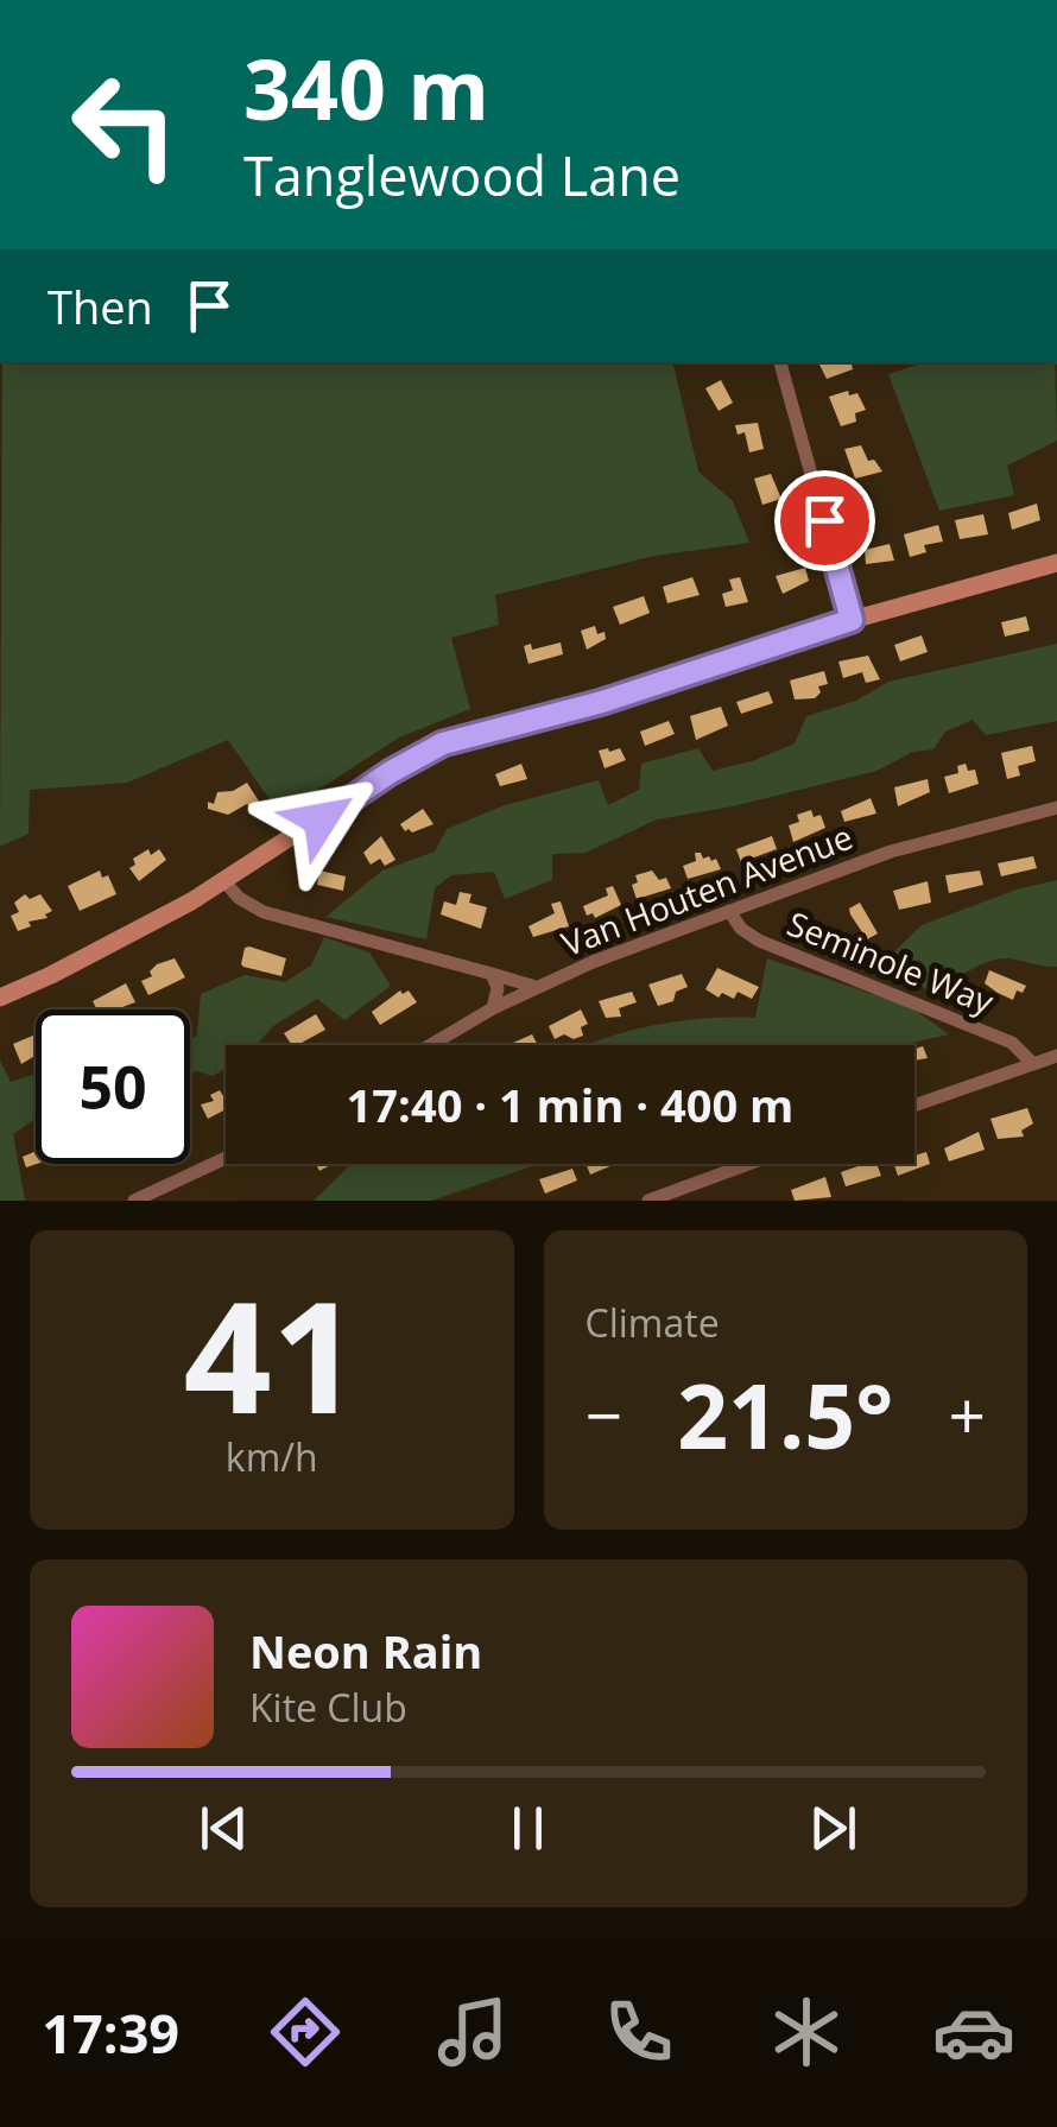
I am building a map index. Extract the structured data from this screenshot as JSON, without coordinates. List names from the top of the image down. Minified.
{"streets":{"street":["Van Houten Avenue","Seminole Way"]},"crossings":[["Van Houten Avenue","Seminole Way"]],"page":{"turn":["340 m","Tanglewood Lane"],"then":"Then","limit":"50","trip":"17:40 · 1 min · 400 m","tile":[["41","km/h"],"Climate"],"heat":["−","21.5°","+"],"song":["Neon Rain","Kite Club"],"tabs":"17:39"}}
